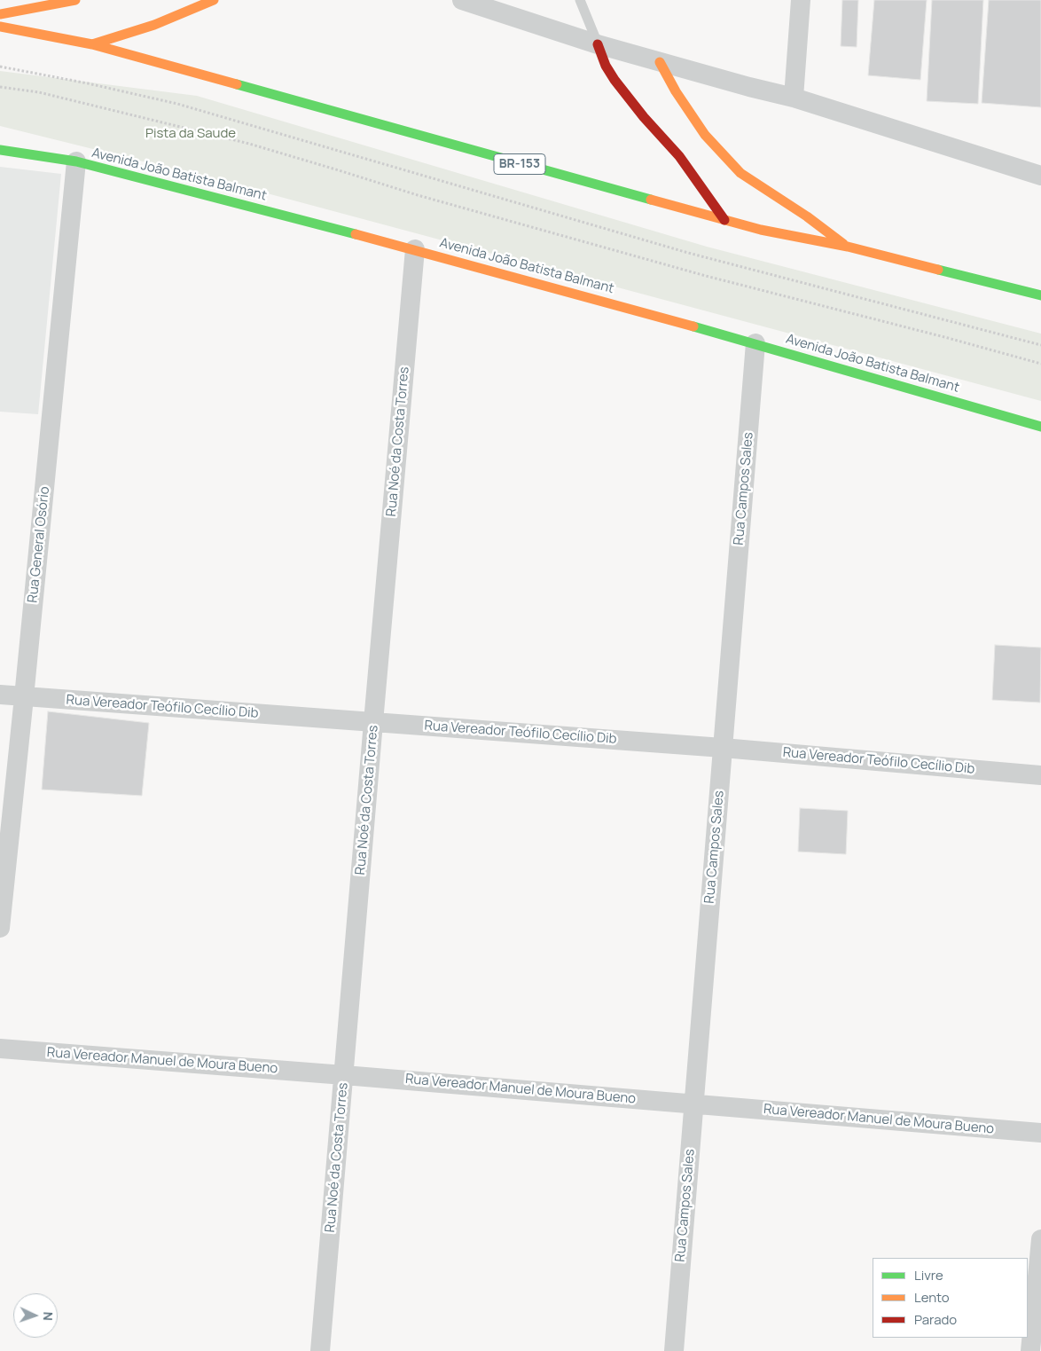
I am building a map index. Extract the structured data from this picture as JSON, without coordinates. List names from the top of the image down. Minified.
{"streets":{"main road":["BR-153","Avenida João Batista Balmant"],"street":["Rua Noé da Costa Torres","Rua Campos Sales","Rua General Osório","Rua Vereador Teófilo Cecílio Dib","Rua Vereador Manuel de Moura Bueno"]},"crossings":[["Avenida João Batista Balmant","Rua Noé da Costa Torres"],["Avenida João Batista Balmant","Rua Campos Sales"],["Avenida João Batista Balmant","Rua General Osório"],["Rua Noé da Costa Torres","Rua Vereador Teófilo Cecílio Dib"],["Rua Noé da Costa Torres","Rua Vereador Manuel de Moura Bueno"],["Rua Campos Sales","Rua Vereador Teófilo Cecílio Dib"],["Rua Campos Sales","Rua Vereador Manuel de Moura Bueno"],["Rua General Osório","Rua Vereador Teófilo Cecílio Dib"]],"parks":["Pista da Saude"],"legend":["Livre","Lento","Parado"],"north":"right"}
